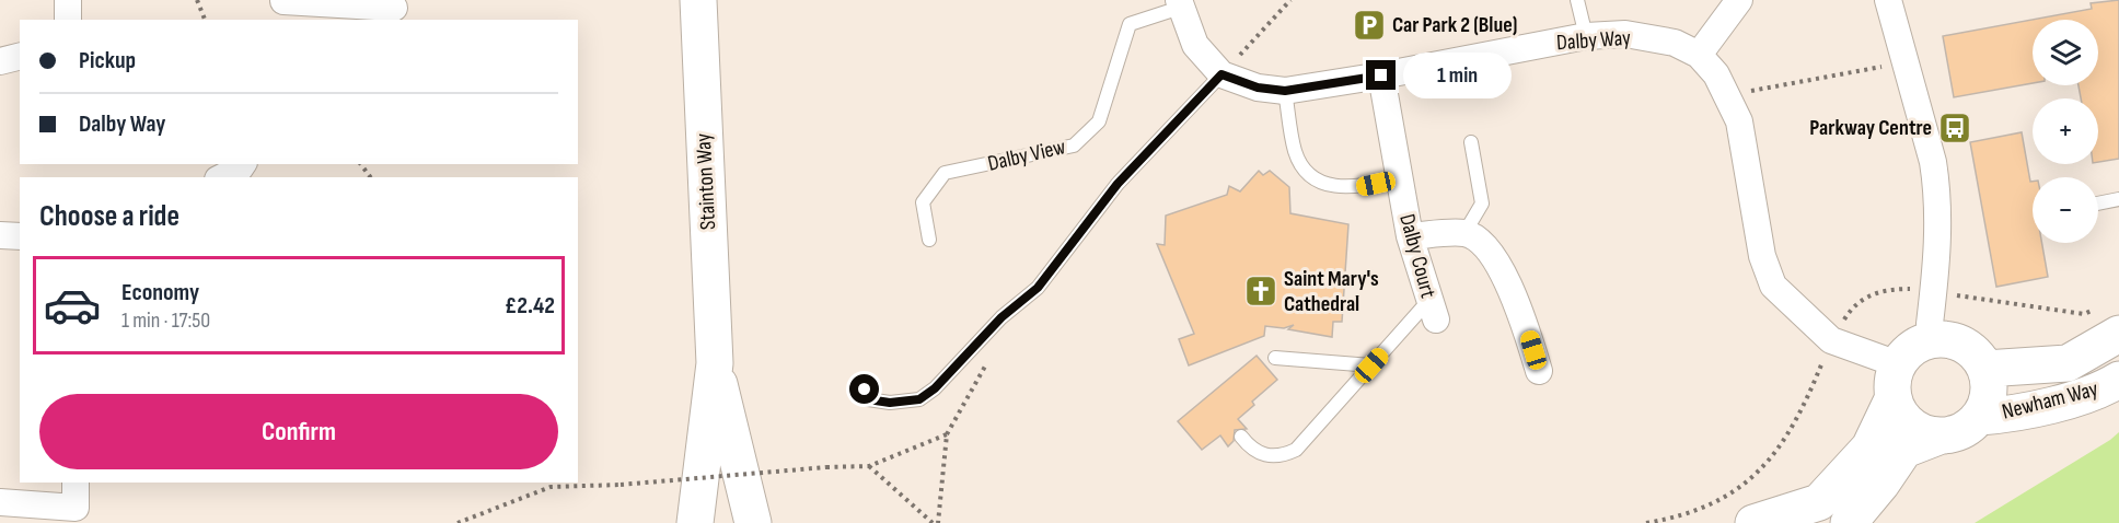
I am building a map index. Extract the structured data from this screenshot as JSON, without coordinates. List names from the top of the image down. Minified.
{"streets":{"street":["Dalby Way","Stainton Way","Dalby Court","Newham Way"],"lane":["Dalby View"]},"crossings":[["Dalby Way","Dalby View"],["Dalby Way","Dalby Court"],["Dalby Way","Newham Way"]],"places":{"parking":["Car Park 2 (Blue)"],"bus stop":["Parkway Centre"],"church":["Saint Mary's Cathedral"]},"page":{"map_buttons":["+","−"],"banner":["Pickup","Dalby Way"],"bubble":"1 min","heading":"Choose a ride","list":[{"name":"Economy","note":"1 min · 17:50","value":"£2.42"}],"buttons":"Confirm"}}
